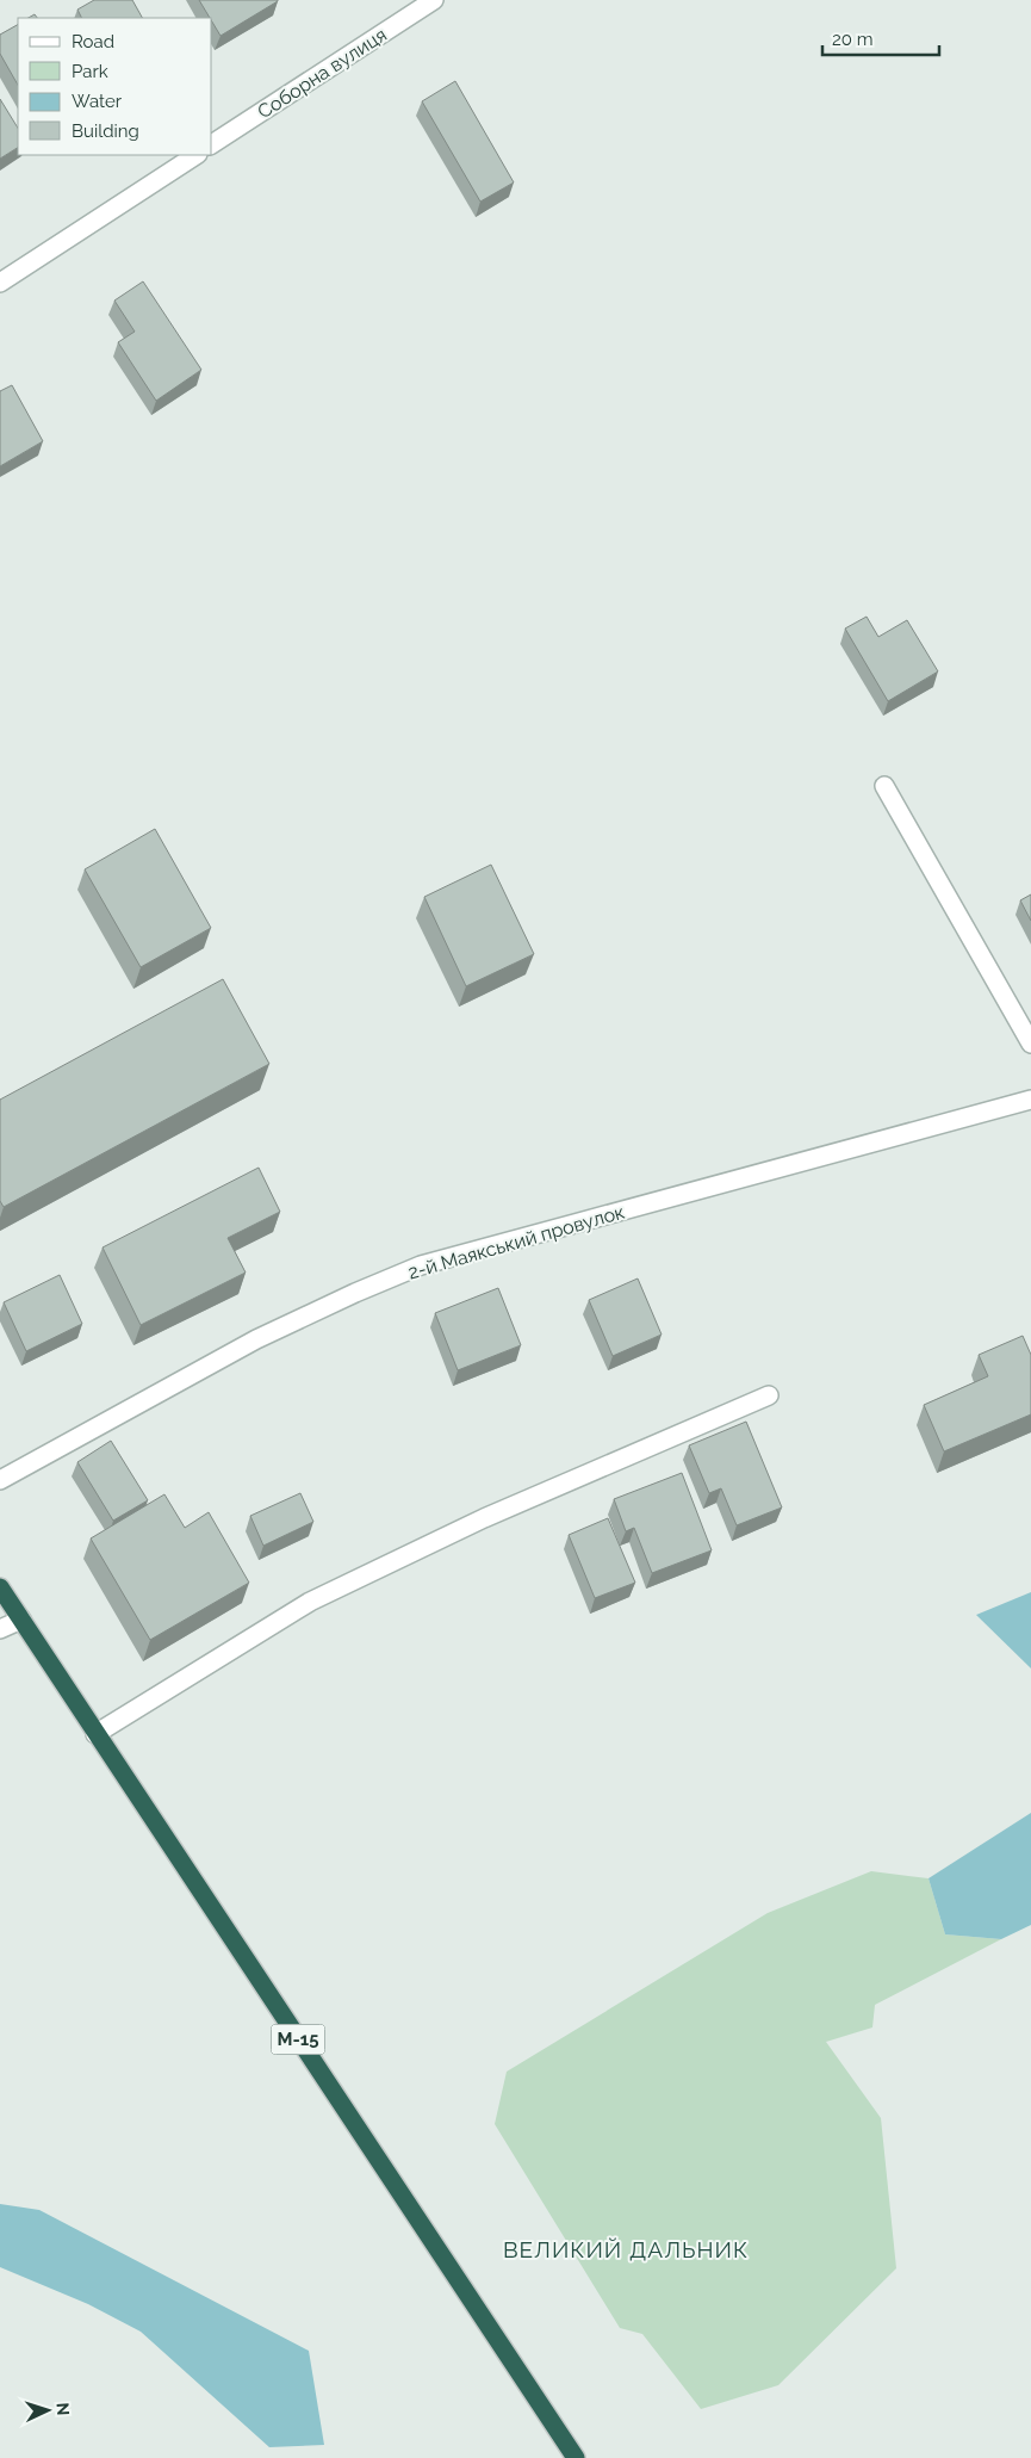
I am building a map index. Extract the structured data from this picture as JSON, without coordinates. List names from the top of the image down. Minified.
{"streets":{"highway":["М-15"],"street":["Соборна вулиця","2-й Маякський провулок"]},"districts":["ВЕЛИКИЙ ДАЛЬНИК"],"legend":["Road","Park","Water","Building"],"scale_bar":"20 m","north":"right"}
